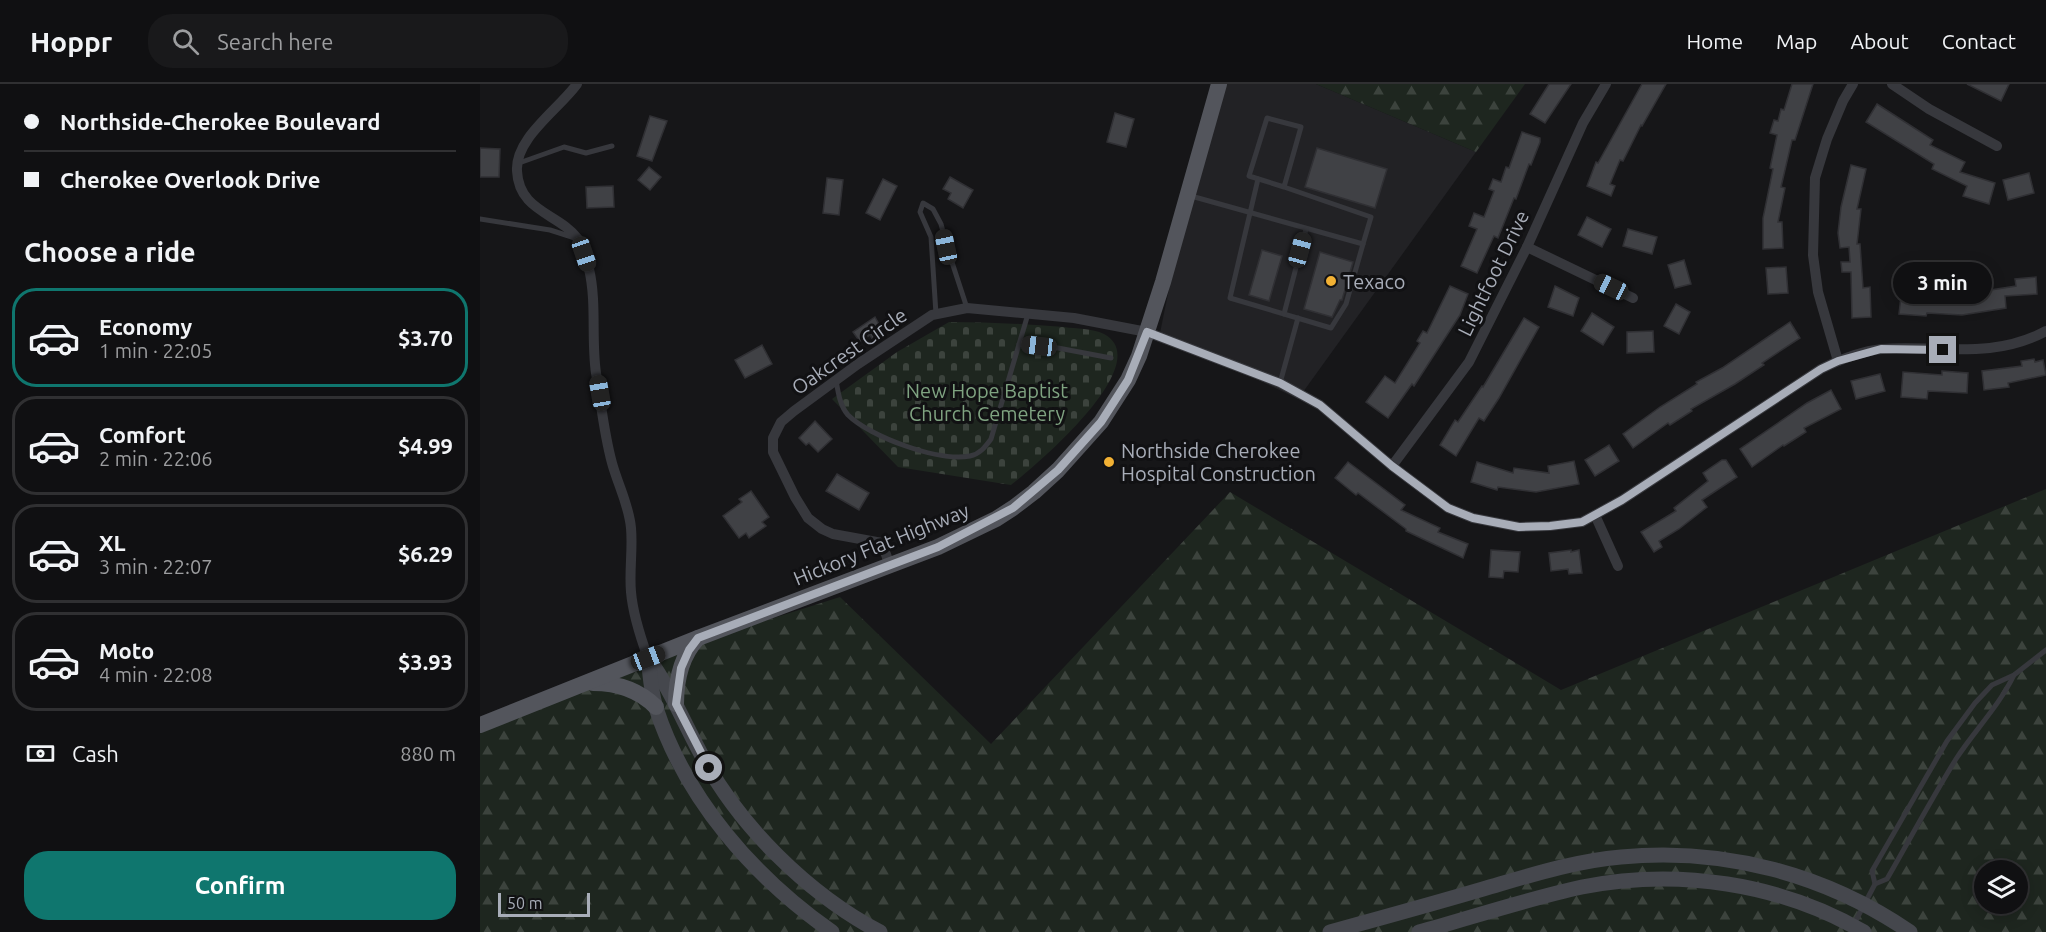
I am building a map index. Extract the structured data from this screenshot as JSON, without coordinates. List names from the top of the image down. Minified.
{"streets":{"main road":["Hickory Flat Highway"],"street":["Lightfoot Drive","Oakcrest Circle"]},"crossings":[["Lightfoot Drive","Oakcrest Circle"],["Oakcrest Circle","Hickory Flat Highway"]],"parks":["New Hope Baptist Church Cemetery"],"places":["Texaco","Northside Cherokee Hospital Construction"],"scale_bar":"50 m","page":{"header":"Hoppr","search":"Search here","nav":["Home","Map","About","Contact"],"banner":["Northside-Cherokee Boulevard","Cherokee Overlook Drive"],"heading":"Choose a ride","bubble":"3 min","list":[{"name":"Economy","note":"1 min · 22:05","value":"$3.70"},{"name":"Comfort","note":"2 min · 22:06","value":"$4.99"},{"name":"XL","note":"3 min · 22:07","value":"$6.29"},{"name":"Moto","note":"4 min · 22:08","value":"$3.93"}],"pay":["Cash","880 m"],"buttons":"Confirm","scale":"50 m"}}
